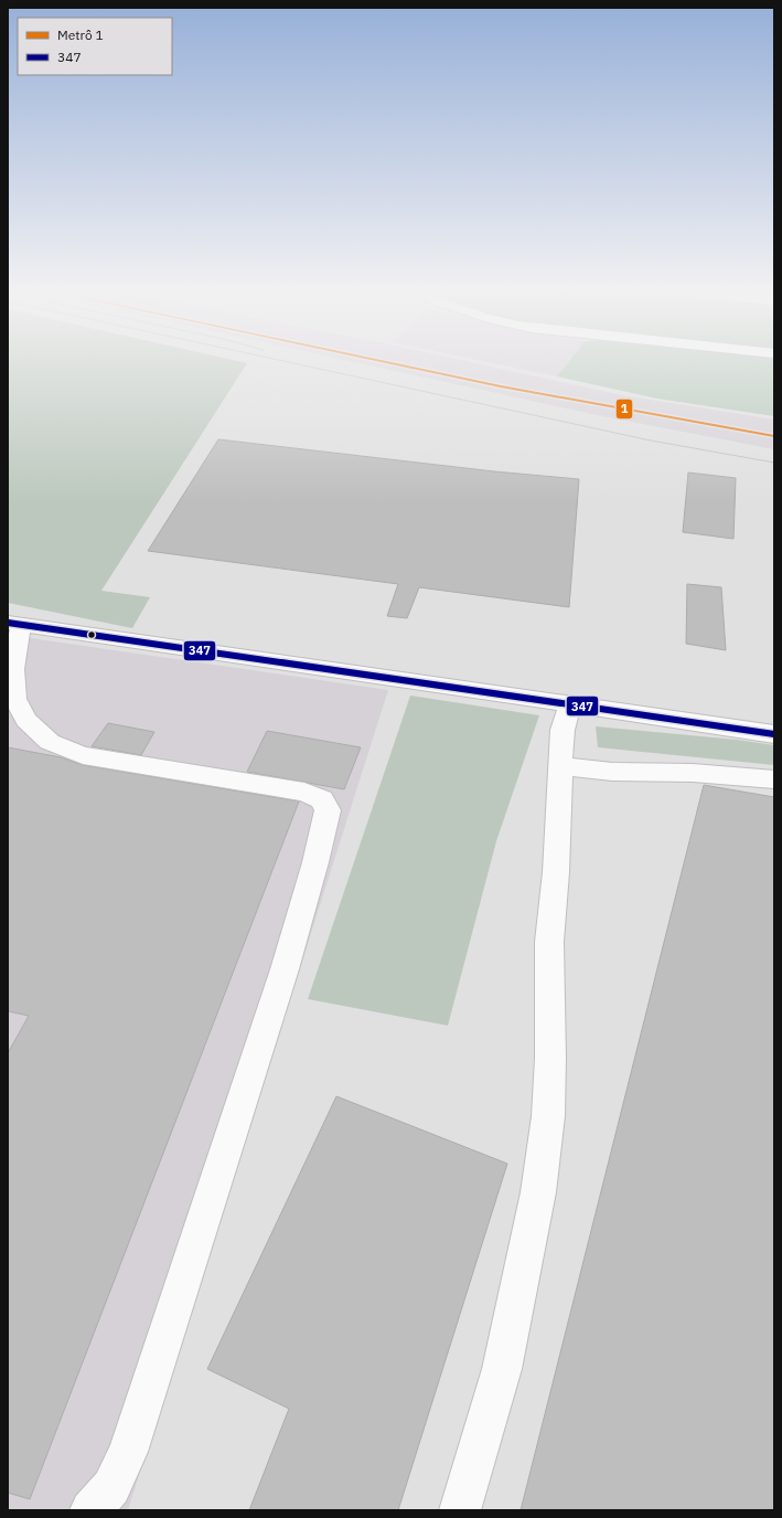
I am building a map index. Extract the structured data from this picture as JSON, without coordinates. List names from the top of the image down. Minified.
{"lines":["metro line 1","transit line 347"],"legend":["Metrô 1","347"]}
